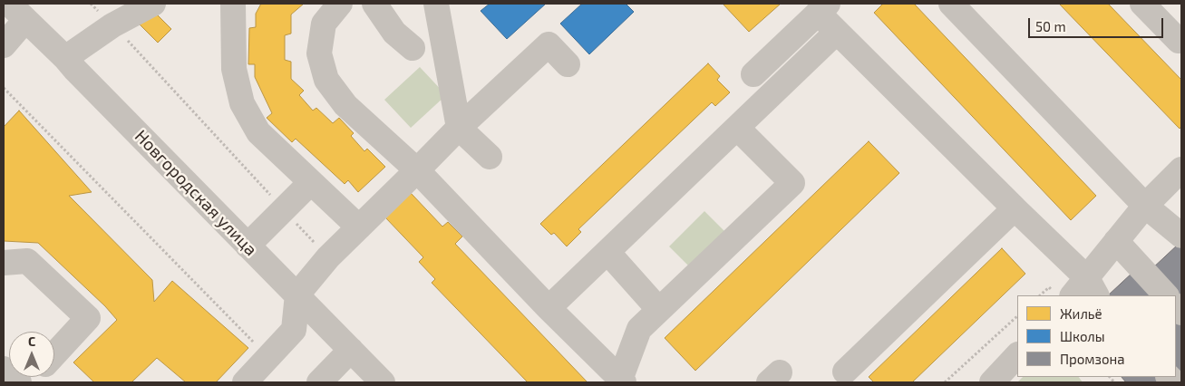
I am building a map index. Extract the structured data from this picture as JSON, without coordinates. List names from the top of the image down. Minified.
{"streets":{"street":["Новгородская улица"]},"legend":["Жильё","Школы","Промзона"],"scale_bar":"50 m","north":"top"}
